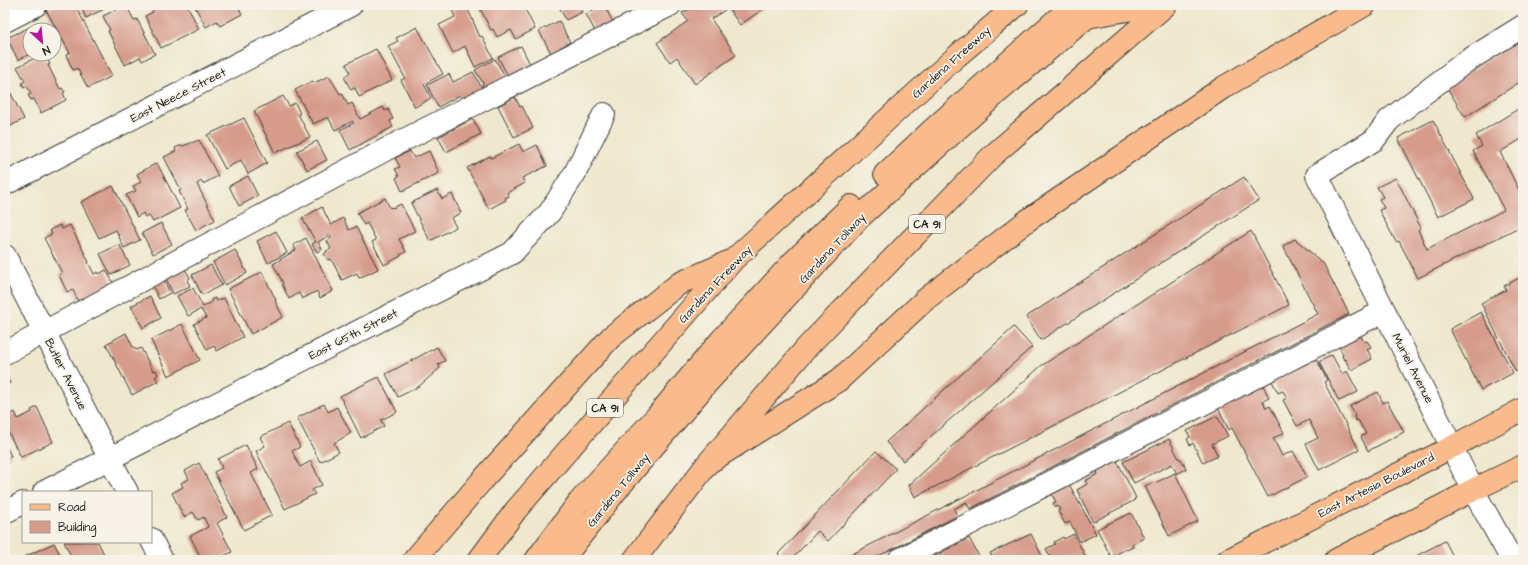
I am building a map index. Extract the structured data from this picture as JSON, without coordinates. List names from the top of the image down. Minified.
{"streets":{"main road":["Gardena Freeway","CA 91","Gardena Tollway","East Artesia Boulevard"],"street":["East Neece Street","East 65th Street","Muriel Avenue","Butler Avenue"]},"crossings":[["East 65th Street","Butler Avenue"],["Muriel Avenue","East Artesia Boulevard"]],"legend":["Road","Building"],"north":"bottom right"}
